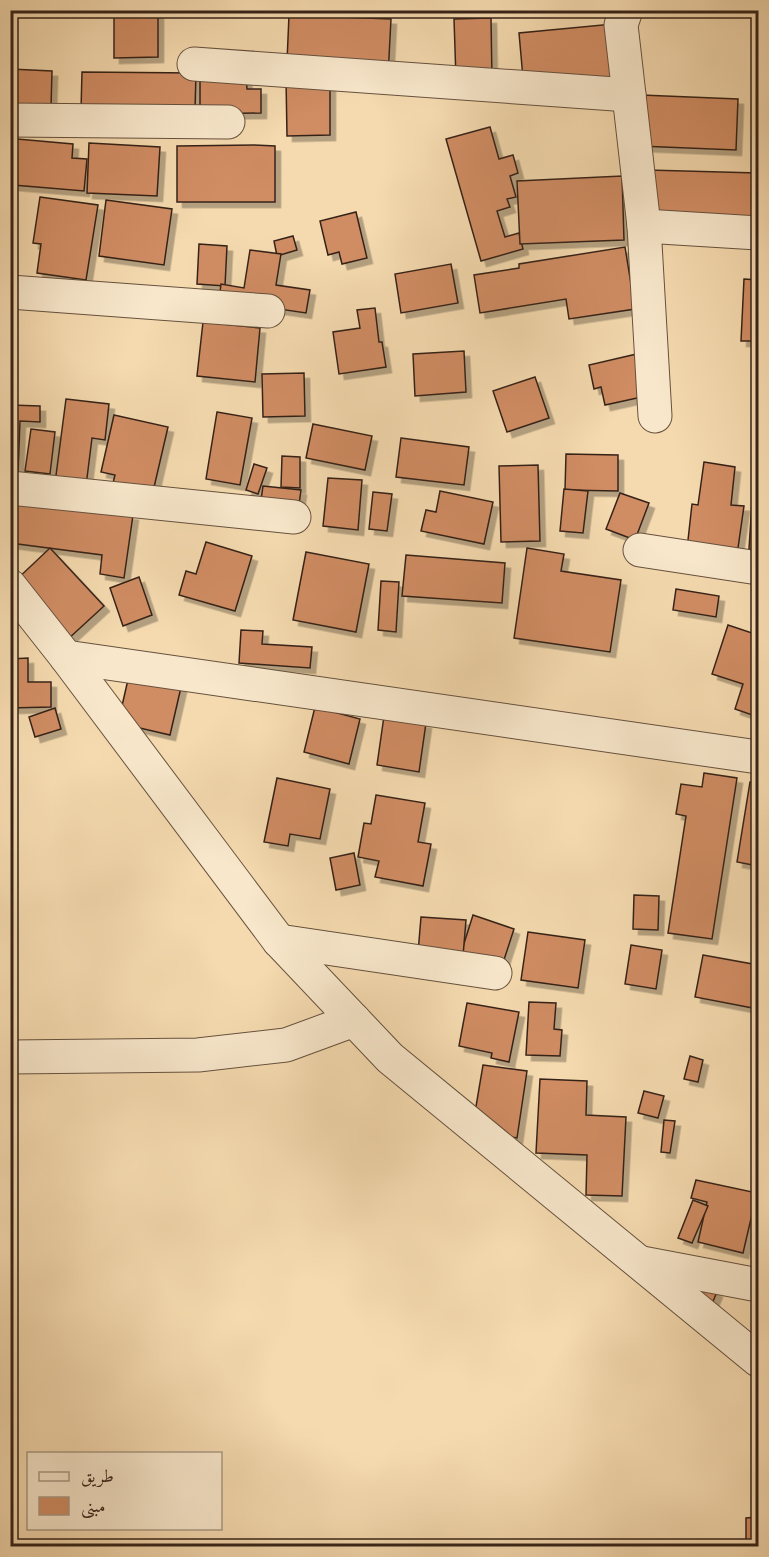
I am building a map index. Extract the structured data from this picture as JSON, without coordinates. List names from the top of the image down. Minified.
{"legend":["طريق","مبنى"]}
